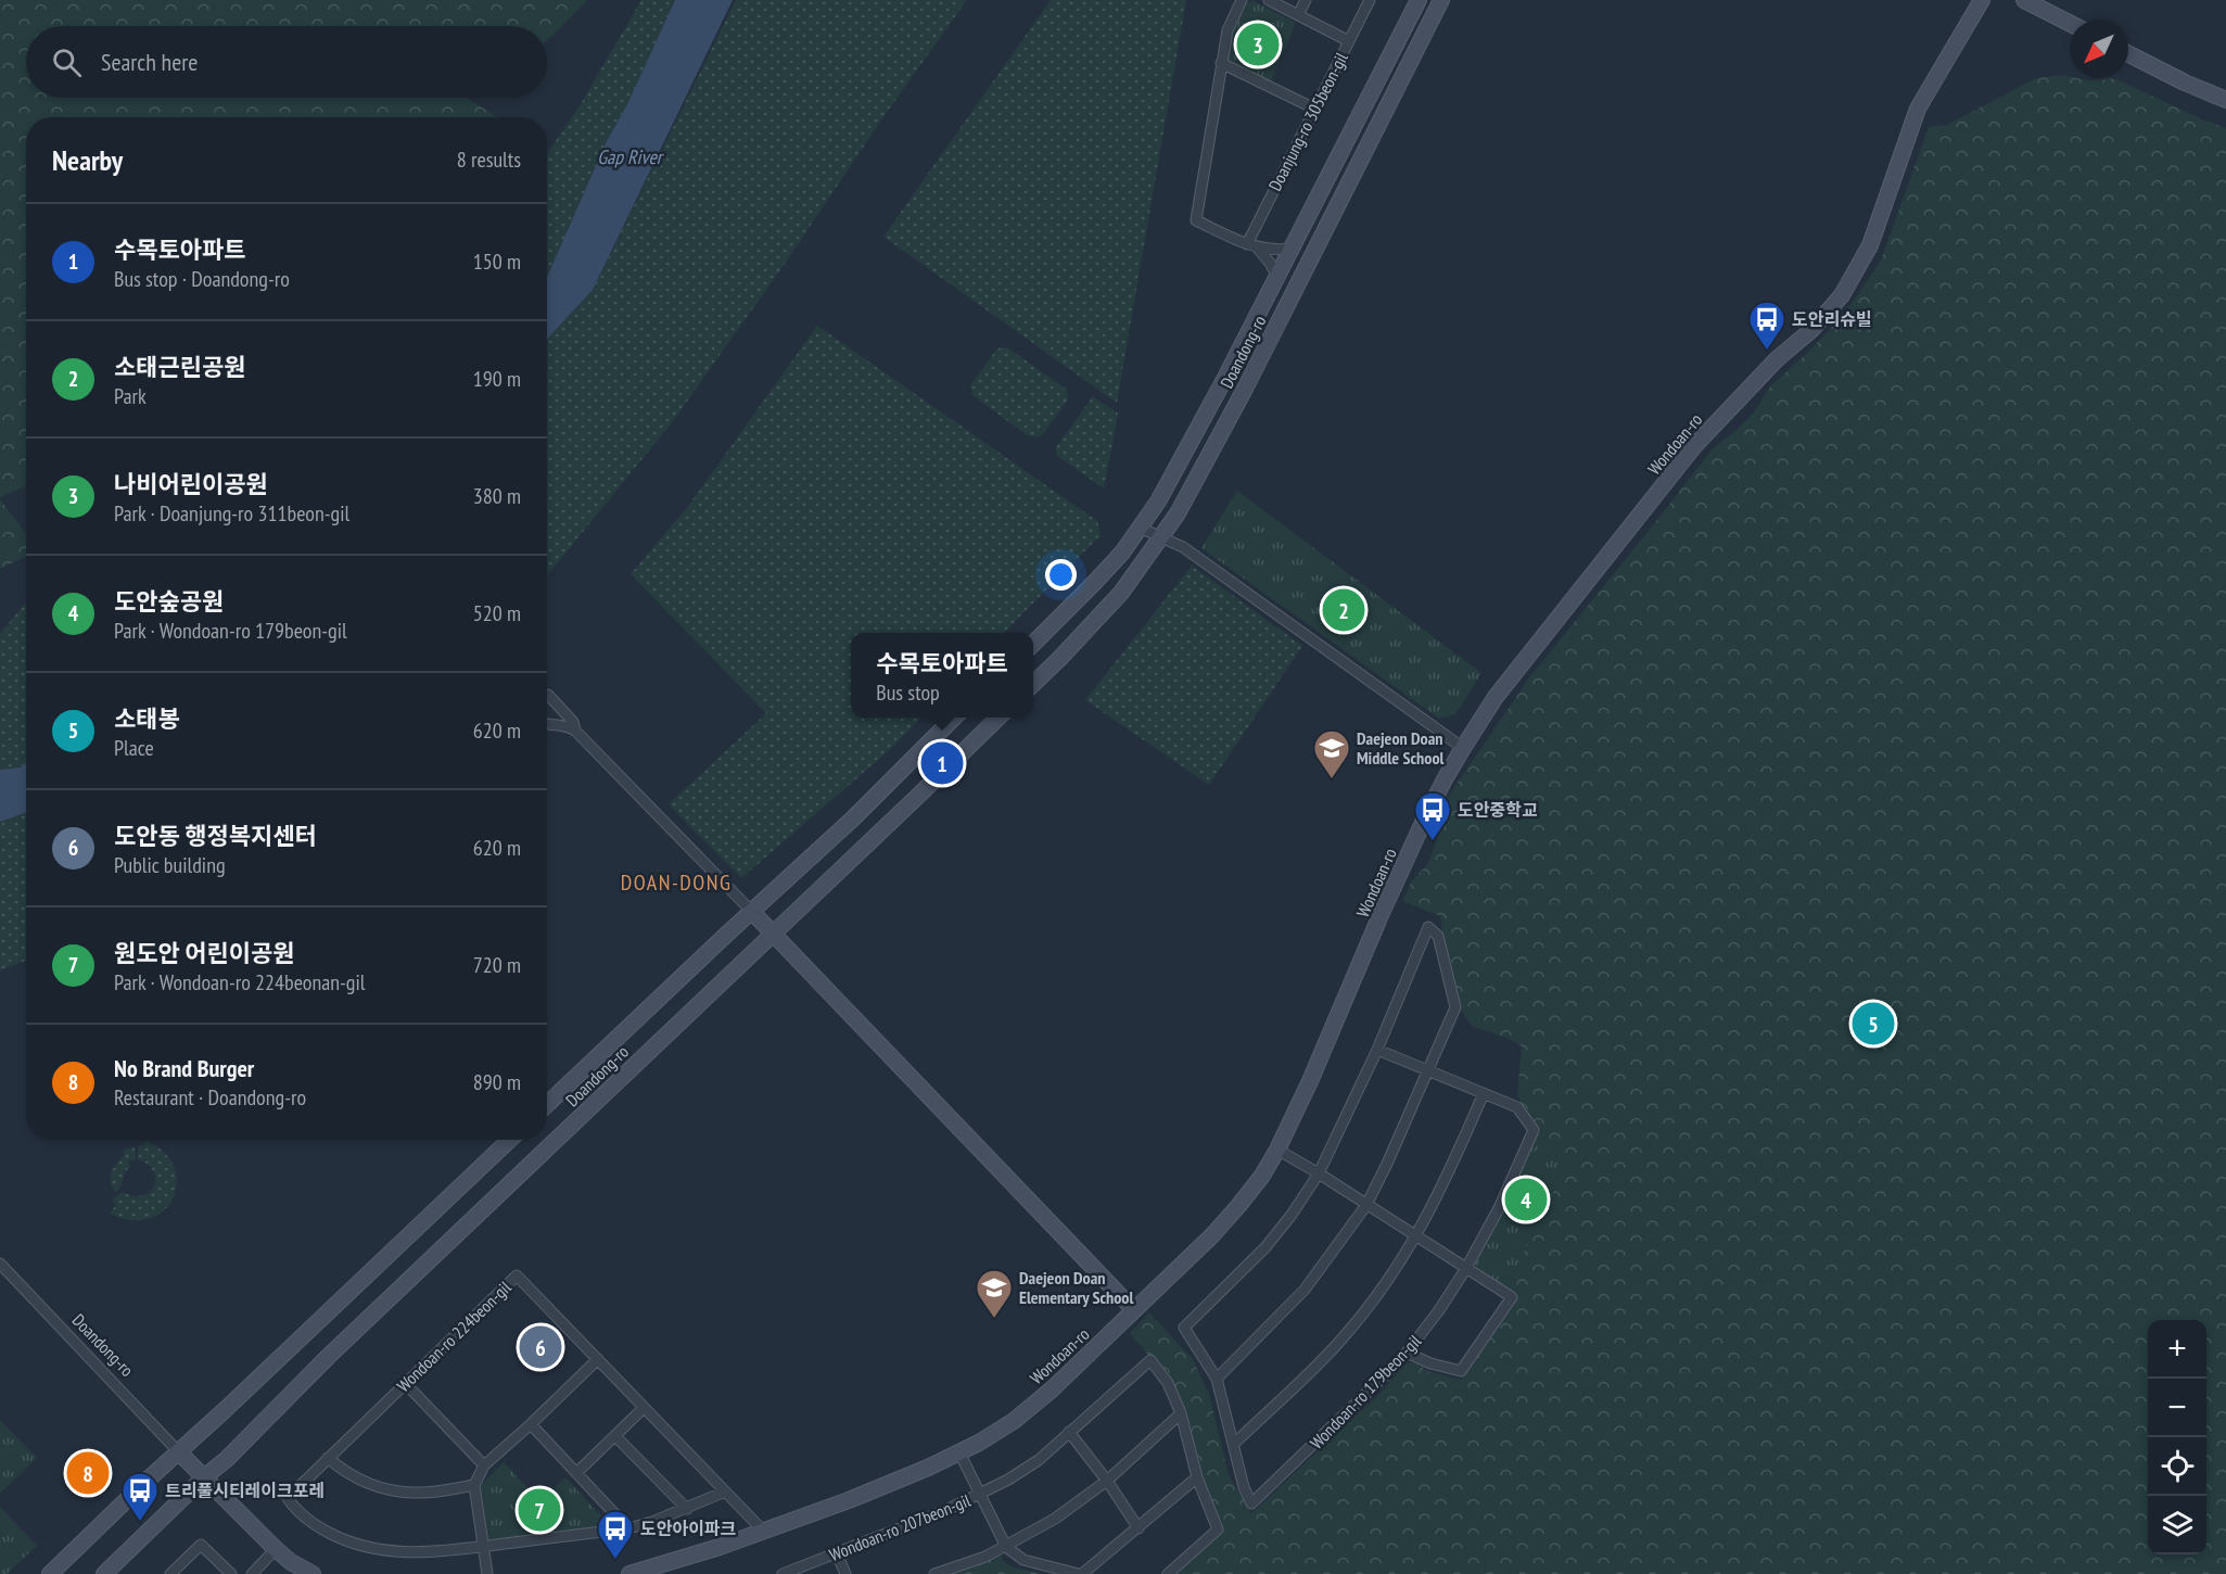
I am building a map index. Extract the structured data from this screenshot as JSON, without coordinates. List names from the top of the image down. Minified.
{"streets":{"main road":["Doandong-ro","Wondoan-ro"],"street":["Doanjung-ro 305beon-gil","Wondoan-ro 224beon-gil","Wondoan-ro 179beon-gil","Wondoan-ro 207beon-gil"]},"crossings":[["Wondoan-ro","Wondoan-ro 224beon-gil"],["Wondoan-ro","Wondoan-ro 207beon-gil"]],"districts":["DOAN-DONG"],"water":["Gap River"],"places":{"bus stop":["도안리슈빌","도안중학교","트리풀시티레이크포레","도안아이파크"],"school or university":["Daejeon Doan Middle School","Daejeon Doan Elementary School"]},"north":"bottom left","page":{"pins":["3","2","1","5","4","6","8","7"],"search":"Search here","heading":["Nearby","8 results"],"list":[{"mark":"1","name":"수목토아파트","note":"Bus stop · Doandong-ro","value":"150 m"},{"mark":"2","name":"소태근린공원","note":"Park","value":"190 m"},{"mark":"3","name":"나비어린이공원","note":"Park · Doanjung-ro 311beon-gil","value":"380 m"},{"mark":"4","name":"도안숲공원","note":"Park · Wondoan-ro 179beon-gil","value":"520 m"},{"mark":"5","name":"소태봉","note":"Place","value":"620 m"},{"mark":"6","name":"도안동 행정복지센터","note":"Public building","value":"620 m"},{"mark":"7","name":"원도안 어린이공원","note":"Park · Wondoan-ro 224beonan-gil","value":"720 m"},{"mark":"8","name":"No Brand Burger","note":"Restaurant · Doandong-ro","value":"890 m"}],"popup":["수목토아파트","Bus stop"],"map_buttons":["+","−"]}}
